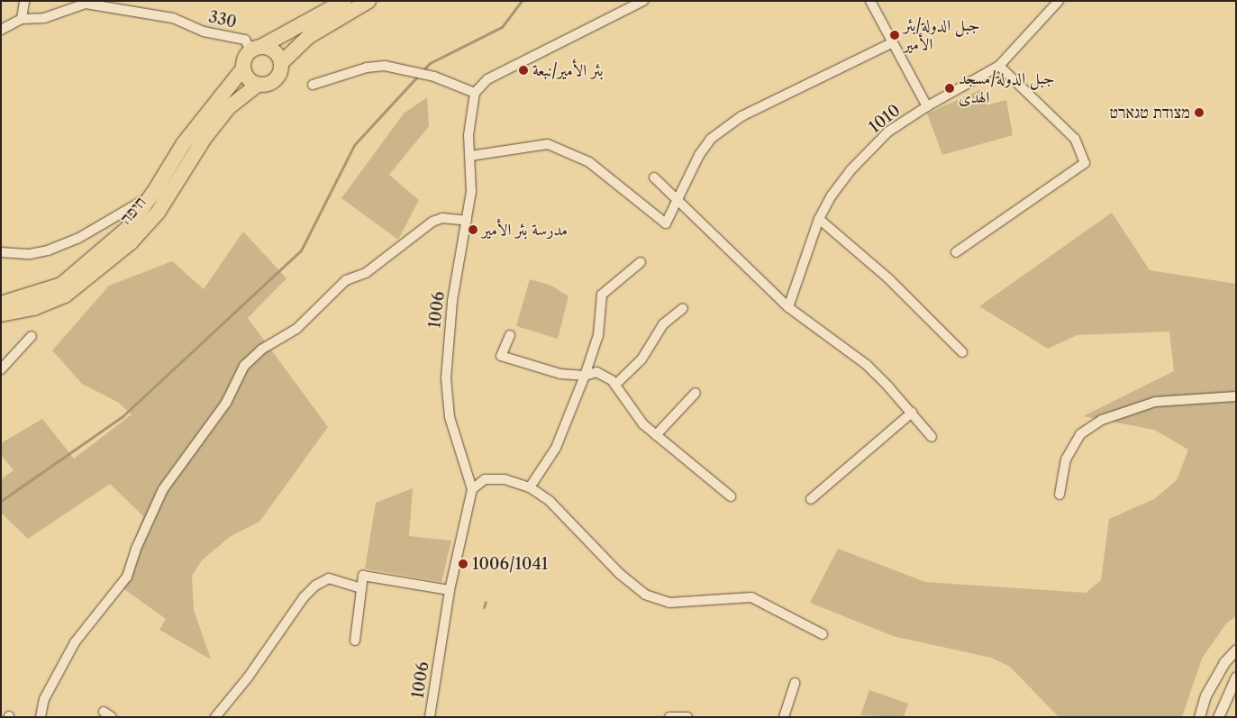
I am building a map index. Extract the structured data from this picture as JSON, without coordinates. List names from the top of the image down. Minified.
{"streets":{"highway":["חיפה"],"street":["330","1010","1006"]},"crossings":[["330","חיפה"]],"places":["جبل الدولة/بئر الأمير","بئر الأمير/نبعة","جبل الدولة/مسجد الهدى","מצודת טגארט","مدرسة بئر الأمير","1006/1041"]}
